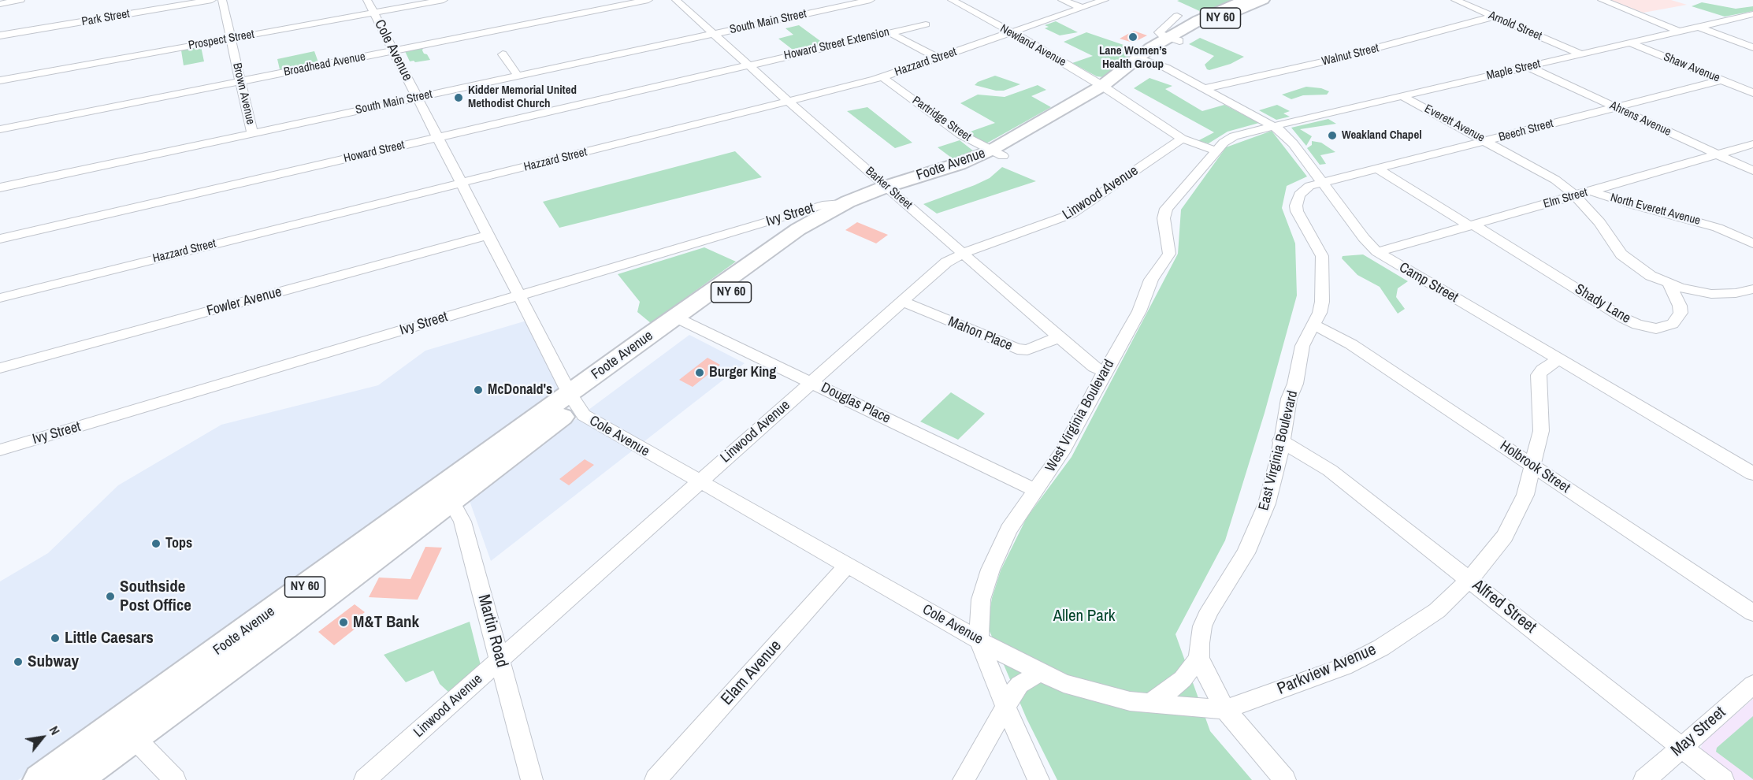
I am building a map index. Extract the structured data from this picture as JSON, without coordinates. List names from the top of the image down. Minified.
{"streets":{"highway":["NY 60","Foote Avenue"],"street":["Park Street","South Main Street","Arnold Street","Prospect Street","Howard Street Extension","Newland Avenue","Cole Avenue","Walnut Street","Hazzard Street","Broadhead Avenue","Shaw Avenue","Maple Street","Brown Avenue","Partridge Street","Ahrens Avenue","Everett Avenue","Beech Street","Howard Street","Barker Street","Linwood Avenue","Elm Street","North Everett Avenue","Ivy Street","Camp Street","Fowler Avenue","Shady Lane","Mahon Place","Douglas Place","West Virginia Boulevard","East Virginia Boulevard","Holbrook Street","Alfred Street","Martin Road","Parkview Avenue","Elam Avenue","May Street"]},"crossings":[["South Main Street","Cole Avenue"],["South Main Street","Brown Avenue"],["South Main Street","Barker Street"],["Arnold Street","Walnut Street"],["Arnold Street","Maple Street"],["Prospect Street","Cole Avenue"],["Prospect Street","Brown Avenue"],["Howard Street Extension","Howard Street"],["Howard Street Extension","Barker Street"],["Newland Avenue","Hazzard Street"],["Newland Avenue","Foote Avenue"],["Newland Avenue","Linwood Avenue"],["Newland Avenue","West Virginia Boulevard"],["Cole Avenue","Hazzard Street"],["Cole Avenue","Broadhead Avenue"],["Cole Avenue","Howard Street"],["Cole Avenue","Foote Avenue"],["Cole Avenue","Linwood Avenue"],["Cole Avenue","Ivy Street"],["Cole Avenue","Fowler Avenue"],["Cole Avenue","West Virginia Boulevard"],["Cole Avenue","East Virginia Boulevard"],["Cole Avenue","Parkview Avenue"],["Cole Avenue","Elam Avenue"],["Walnut Street","Camp Street"],["Hazzard Street","Partridge Street"],["Hazzard Street","Barker Street"],["Broadhead Avenue","Brown Avenue"],["Shaw Avenue","Maple Street"],["Shaw Avenue","Beech Street"],["Maple Street","Ahrens Avenue"],["Maple Street","Everett Avenue"],["Maple Street","Camp Street"],["Maple Street","West Virginia Boulevard"],["Partridge Street","Foote Avenue"],["Ahrens Avenue","Beech Street"],["Ahrens Avenue","Elm Street"],["Everett Avenue","Beech Street"],["Everett Avenue","North Everett Avenue"],["Beech Street","Camp Street"],["Beech Street","Shady Lane"],["Beech Street","East Virginia Boulevard"],["Howard Street","Barker Street"],["Foote Avenue","Barker Street"],["Foote Avenue","Ivy Street"],["Foote Avenue","Camp Street"],["Foote Avenue","Douglas Place"],["Foote Avenue","Martin Road"],["Barker Street","Linwood Avenue"],["Barker Street","Mahon Place"],["Barker Street","West Virginia Boulevard"],["Linwood Avenue","Mahon Place"],["Linwood Avenue","Douglas Place"],["Linwood Avenue","Martin Road"],["Elm Street","North Everett Avenue"],["Elm Street","Camp Street"],["Elm Street","Shady Lane"],["Camp Street","West Virginia Boulevard"],["Camp Street","East Virginia Boulevard"],["Camp Street","Parkview Avenue"],["Douglas Place","West Virginia Boulevard"],["East Virginia Boulevard","Holbrook Street"],["East Virginia Boulevard","Alfred Street"],["East Virginia Boulevard","Parkview Avenue"],["Holbrook Street","Parkview Avenue"],["Alfred Street","Parkview Avenue"],["Alfred Street","May Street"]],"parks":["Allen Park"],"places":["Lane Women’s Health Group","Kidder Memorial United Methodist Church","Weakland Chapel","Burger King","McDonald's","Tops","Southside Post Office","M&T Bank","Little Caesars","Subway"],"north":"top right"}
